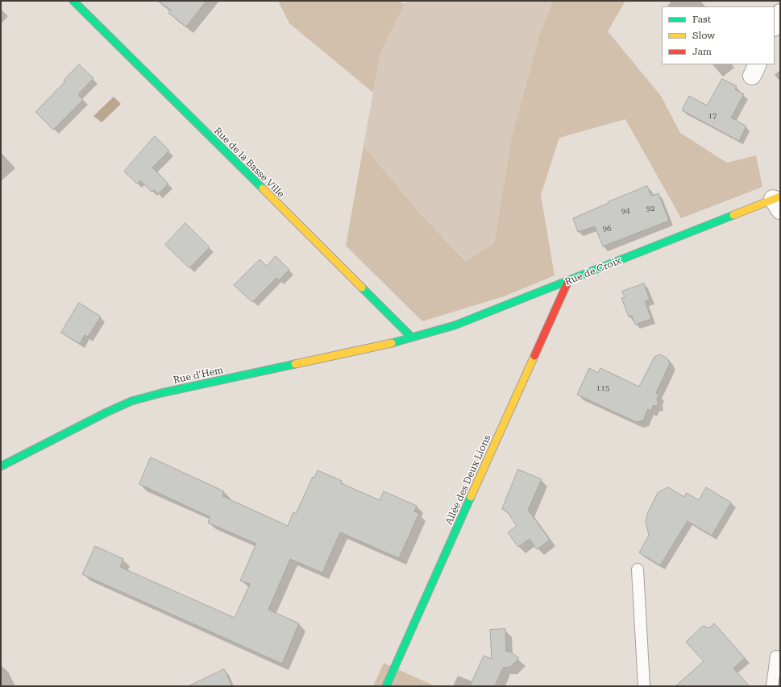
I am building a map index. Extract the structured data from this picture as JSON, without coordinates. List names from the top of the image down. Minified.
{"streets":{"street":["Rue de la Basse Ville","Rue de Croix","Rue d'Hem","Allée des Deux Lions"]},"crossings":[["Rue de la Basse Ville","Rue de Croix"],["Rue de la Basse Ville","Rue d'Hem"],["Rue de Croix","Rue d'Hem"],["Rue de Croix","Allée des Deux Lions"]],"house_numbers":["17","92","94","96","115"],"legend":["Fast","Slow","Jam"]}
